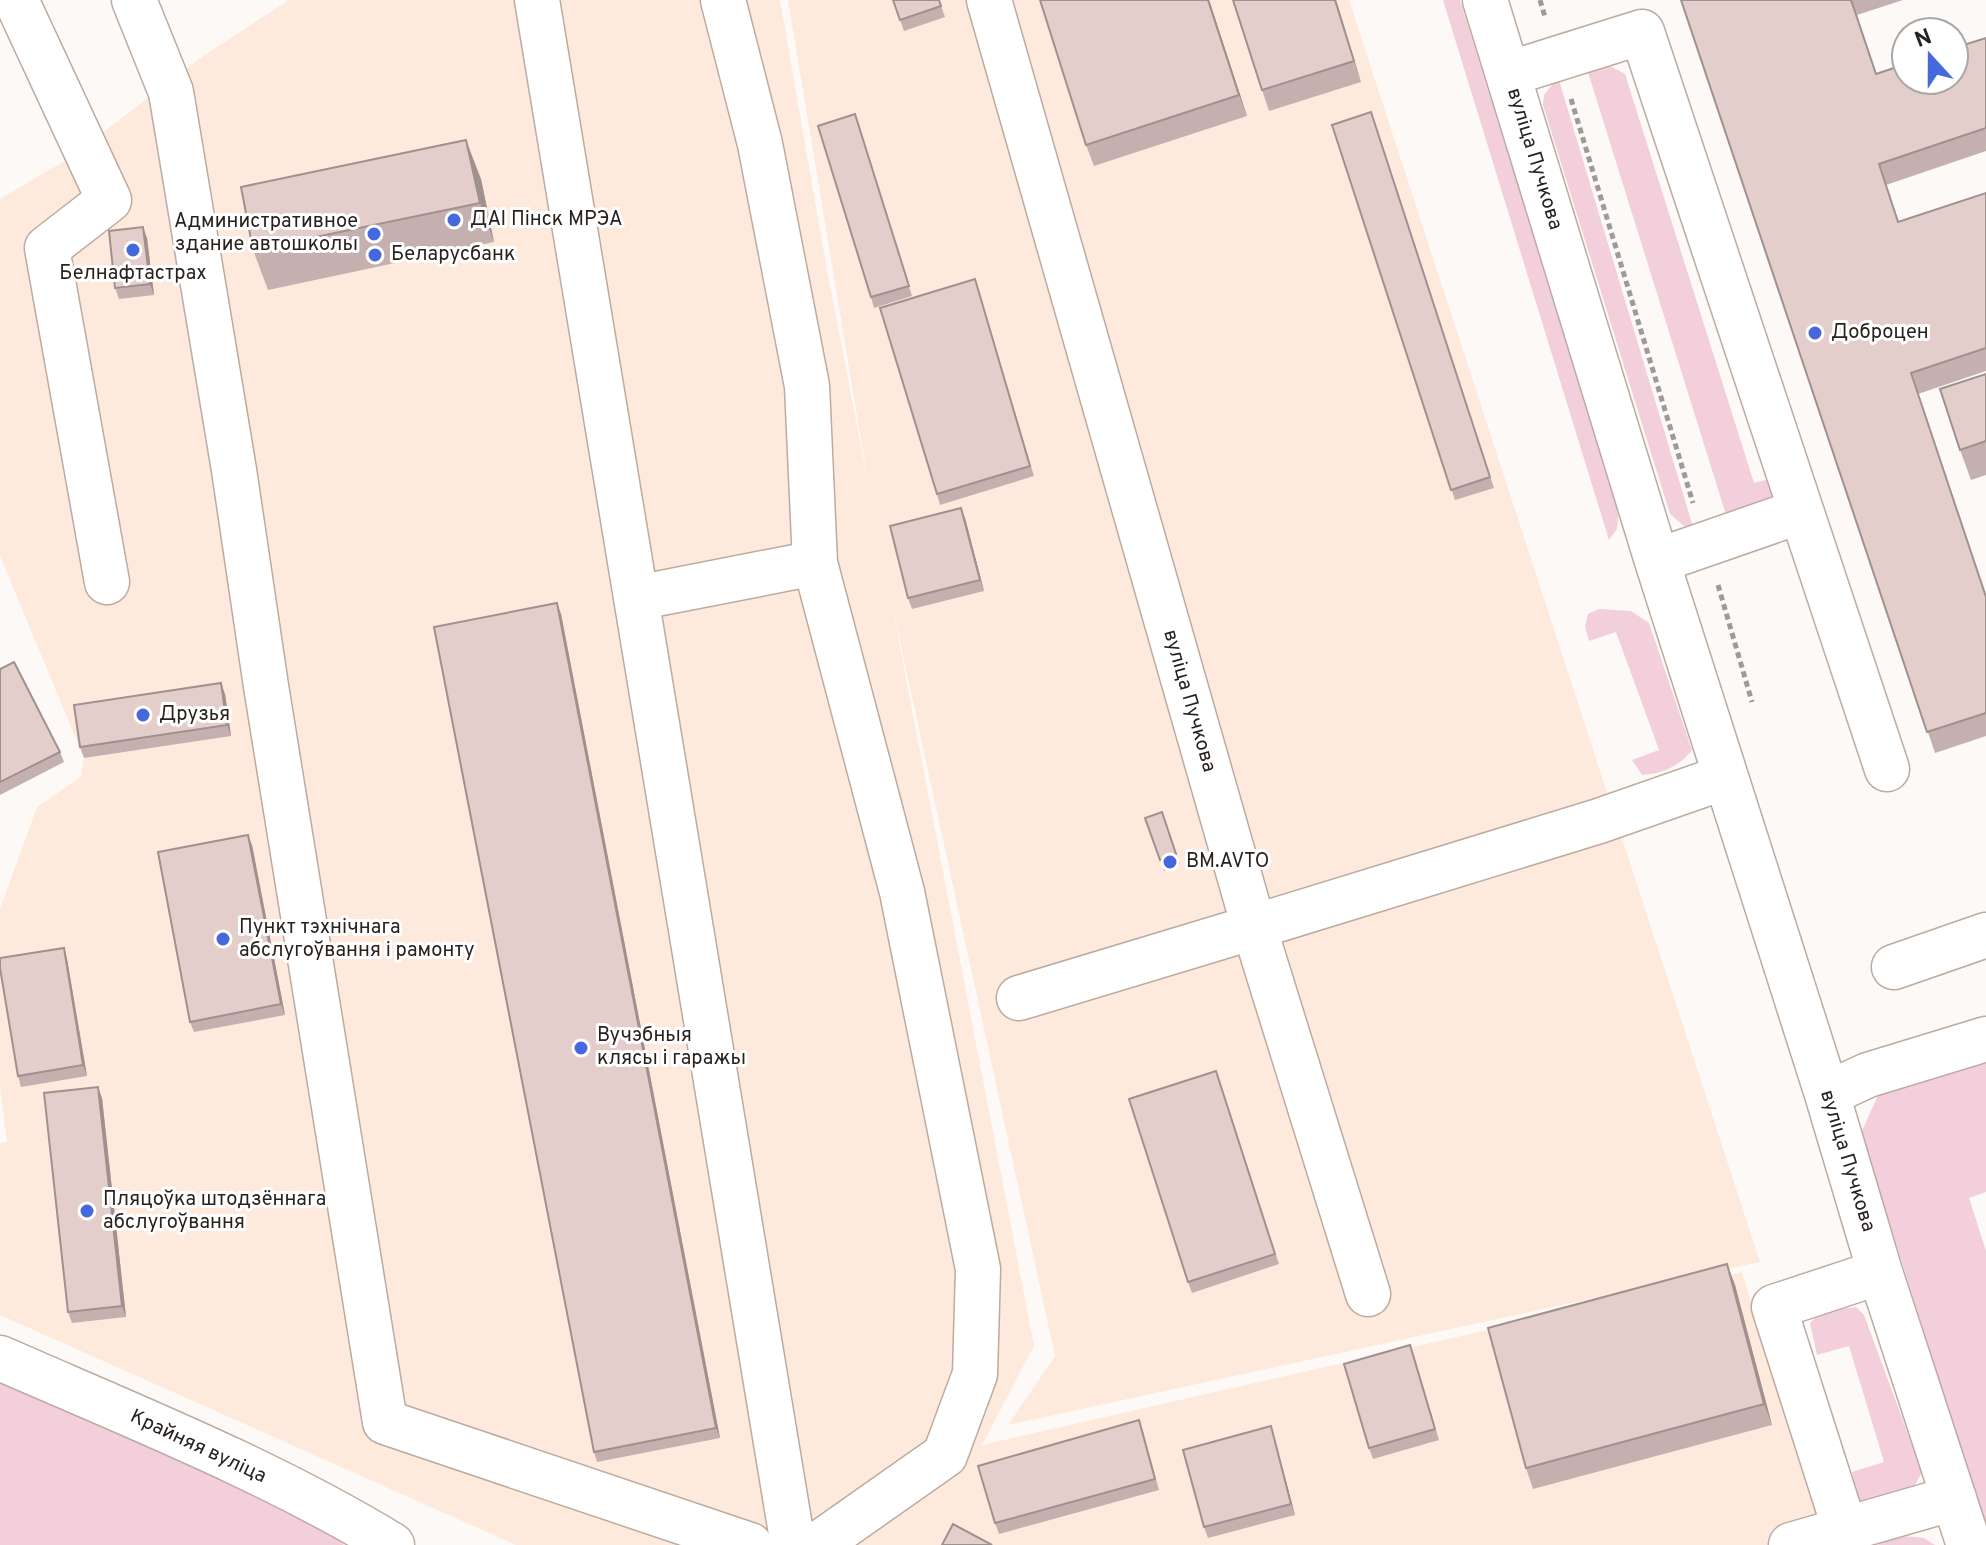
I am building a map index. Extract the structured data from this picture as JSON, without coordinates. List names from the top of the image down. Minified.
{"streets":{"street":["вуліца Пучкова","Крайняя вуліца"]},"places":["ДАІ Пінск МРЭА","Административное здание автошколы","Белнафтастрах","Беларусбанк","Доброцен","Друзья","BM.AVTO","Пункт тэхнічнага абслугоўвання і рамонту","Вучэбныя клясы і гаражы","Пляцоўка штодзённага абслугоўвання"],"north":"top"}
